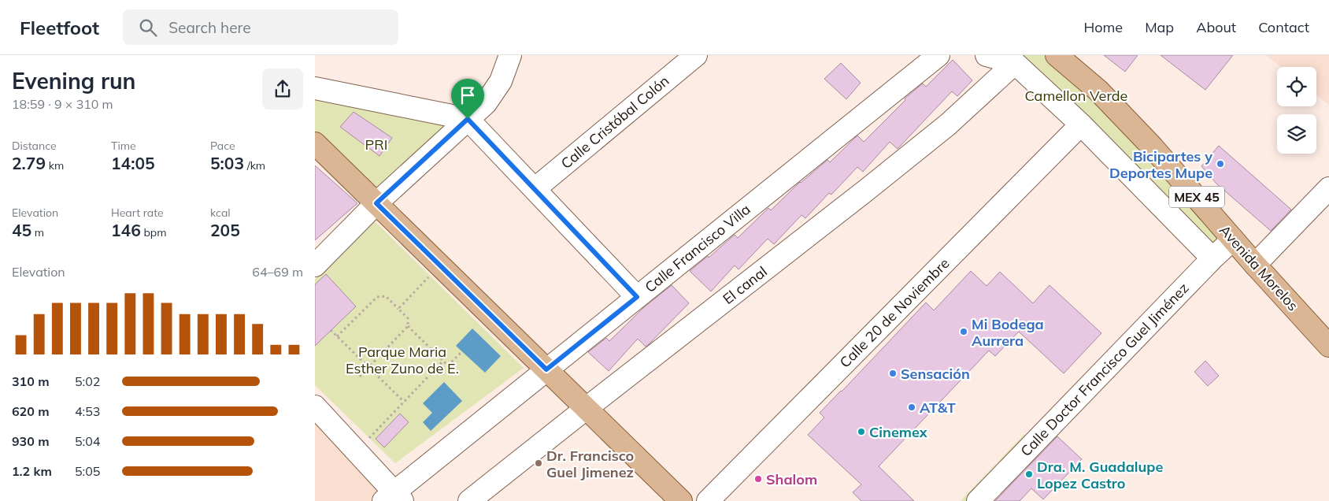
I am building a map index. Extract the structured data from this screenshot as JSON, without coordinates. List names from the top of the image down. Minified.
{"streets":{"main road":["MEX 45","Avenida Morelos"],"street":["Calle Cristóbal Colón","Calle Francisco Villa","El canal","Calle 20 de Noviembre","Calle Doctor Francisco Guel Jiménez"]},"crossings":[["Avenida Morelos","El canal"],["Avenida Morelos","Calle 20 de Noviembre"],["Avenida Morelos","Calle Doctor Francisco Guel Jiménez"]],"parks":["Camellon Verde","PRI","Parque Maria Esther Zuno de E."],"places":["Bicipartes y Deportes Mupe","Mi Bodega Aurrera","Sensación","AT&T","Cinemex","Dr. Francisco Guel Jimenez","Dra. M. Guadalupe Lopez Castro","Shalom"],"page":{"header":"Fleetfoot","search":"Search here","nav":["Home","Map","About","Contact"],"heading":["Evening run","18:59 · 9 × 310 m"],"stats":[["Distance","2.79 km"],["Time","14:05"],["Pace","5:03 /km"],["Elevation","45 m"],["Heart rate","146 bpm"],["kcal","205"]],"chart":["Elevation","64–69 m"],"list":[{"name":"310 m","note":"5:02"},{"name":"620 m","note":"4:53"},{"name":"930 m","note":"5:04"},{"name":"1.2 km","note":"5:05"}]}}
